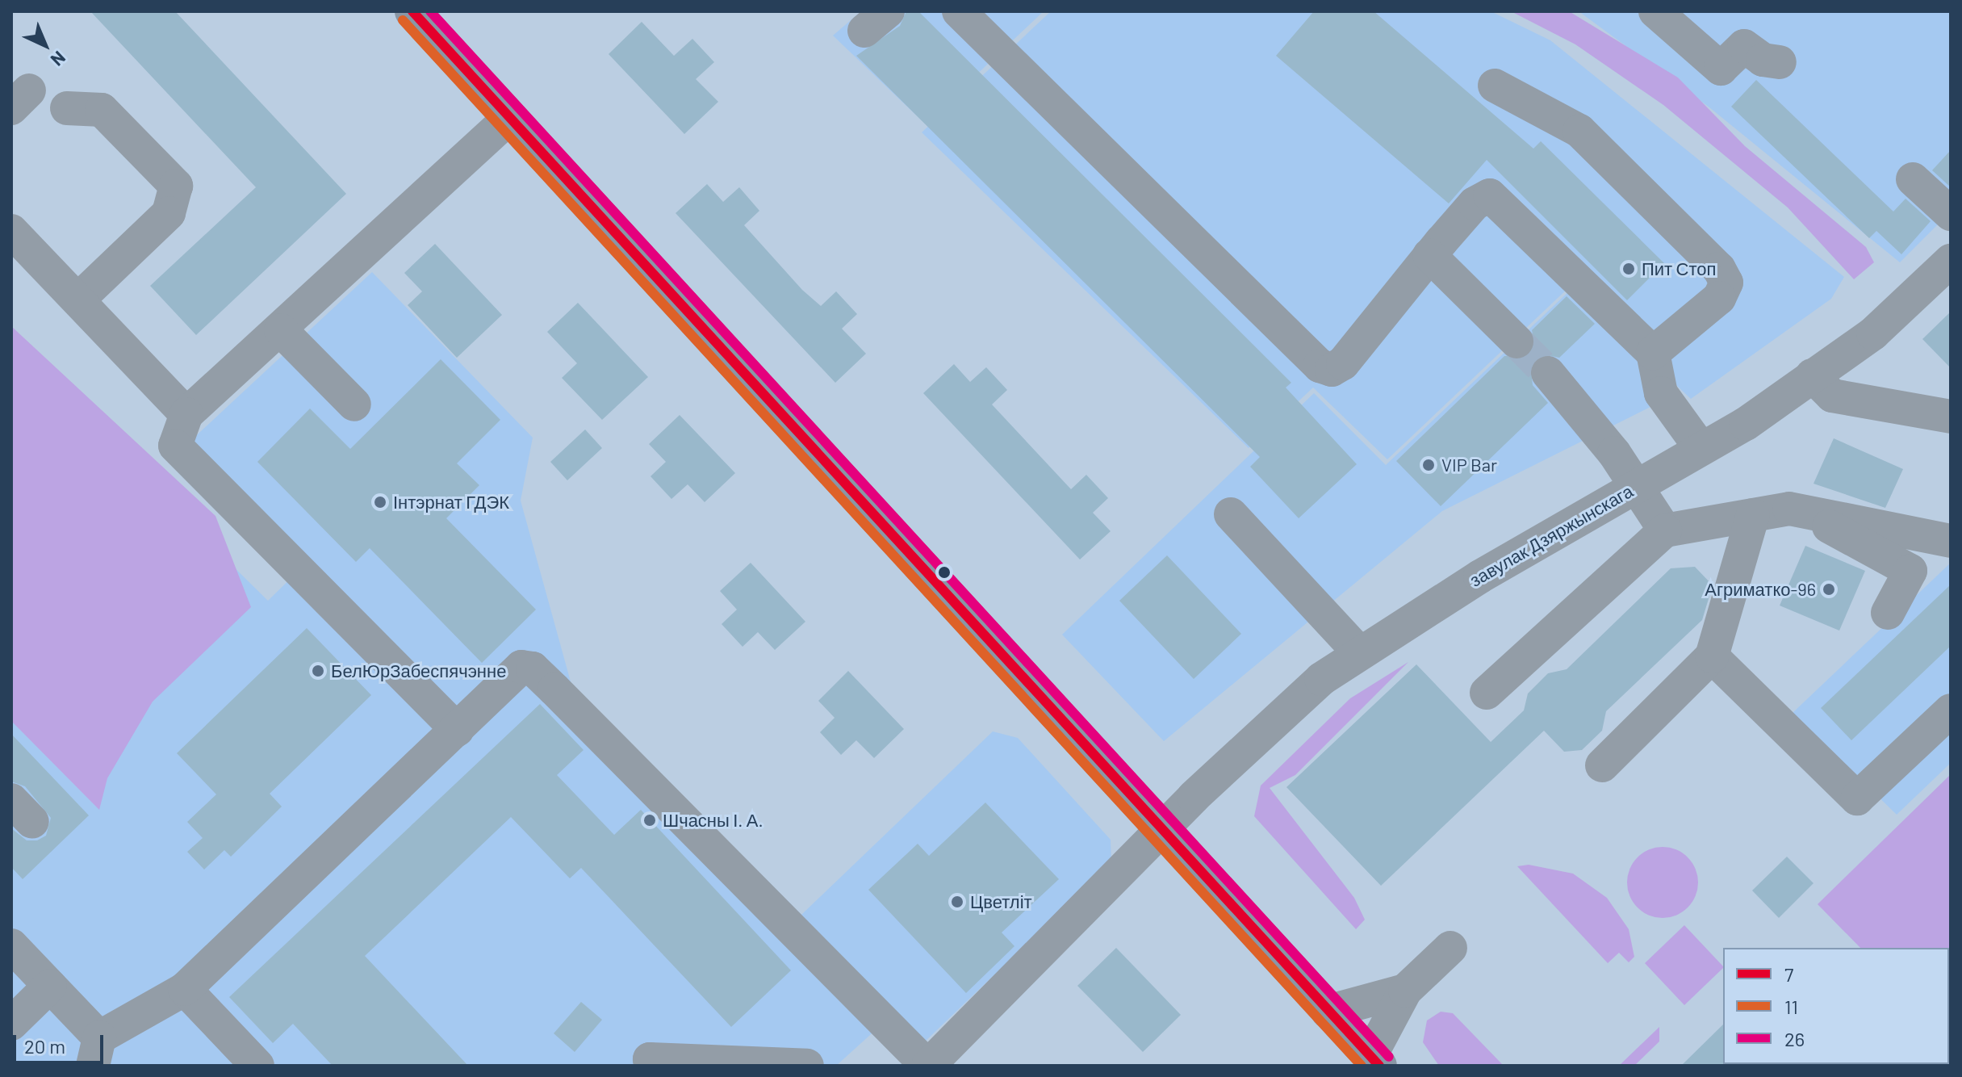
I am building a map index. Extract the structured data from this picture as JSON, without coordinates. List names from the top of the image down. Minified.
{"streets":{"street":["завулак Дзяржынскага"]},"places":["Пит Стоп","VIP Bar","Інтэрнат ГДЭК","Агриматко-96","БелЮрЗабеспячэнне","Шчасны І. А.","Цветліт"],"lines":["transit line 7","transit line 26","transit line 11"],"legend":["7","11","26"],"scale_bar":"20 m","north":"bottom right"}
